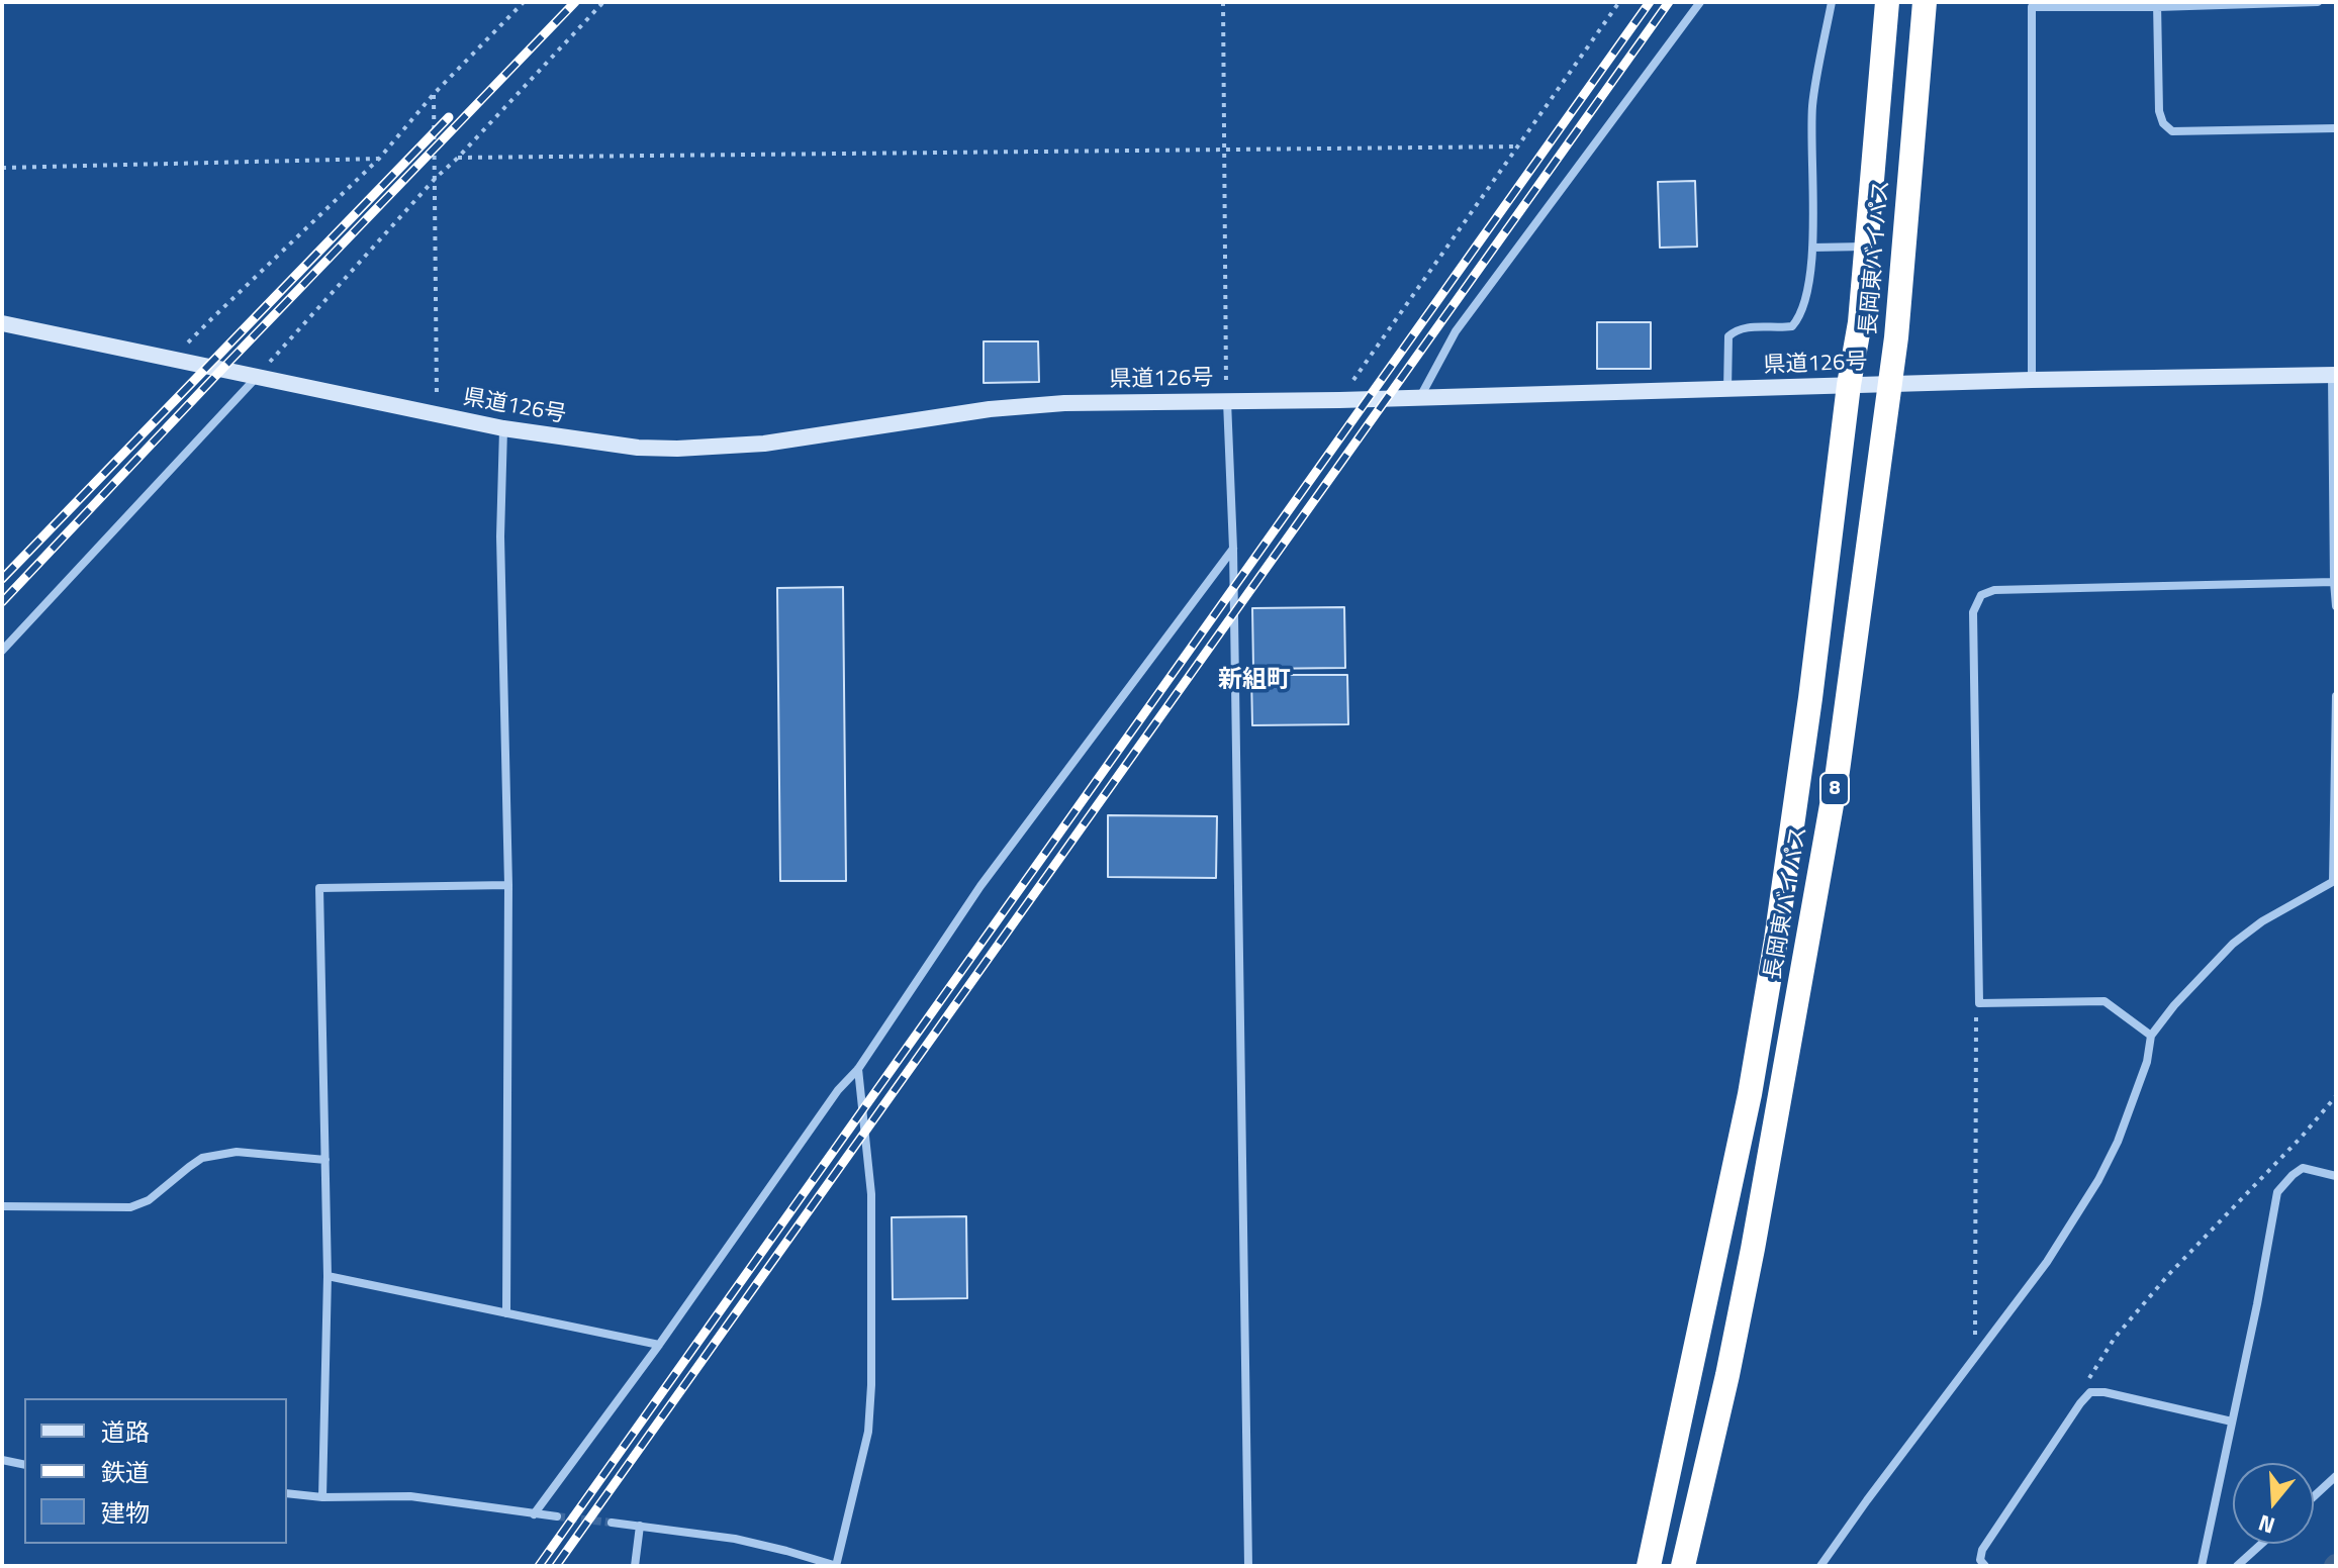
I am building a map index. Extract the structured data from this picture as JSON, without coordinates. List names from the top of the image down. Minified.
{"streets":{"highway":["長岡東バイパス","8"],"main road":["県道126号"]},"crossings":[["長岡東バイパス","県道126号"]],"districts":["新組町"],"legend":["道路","鉄道","建物"],"north":"bottom"}
